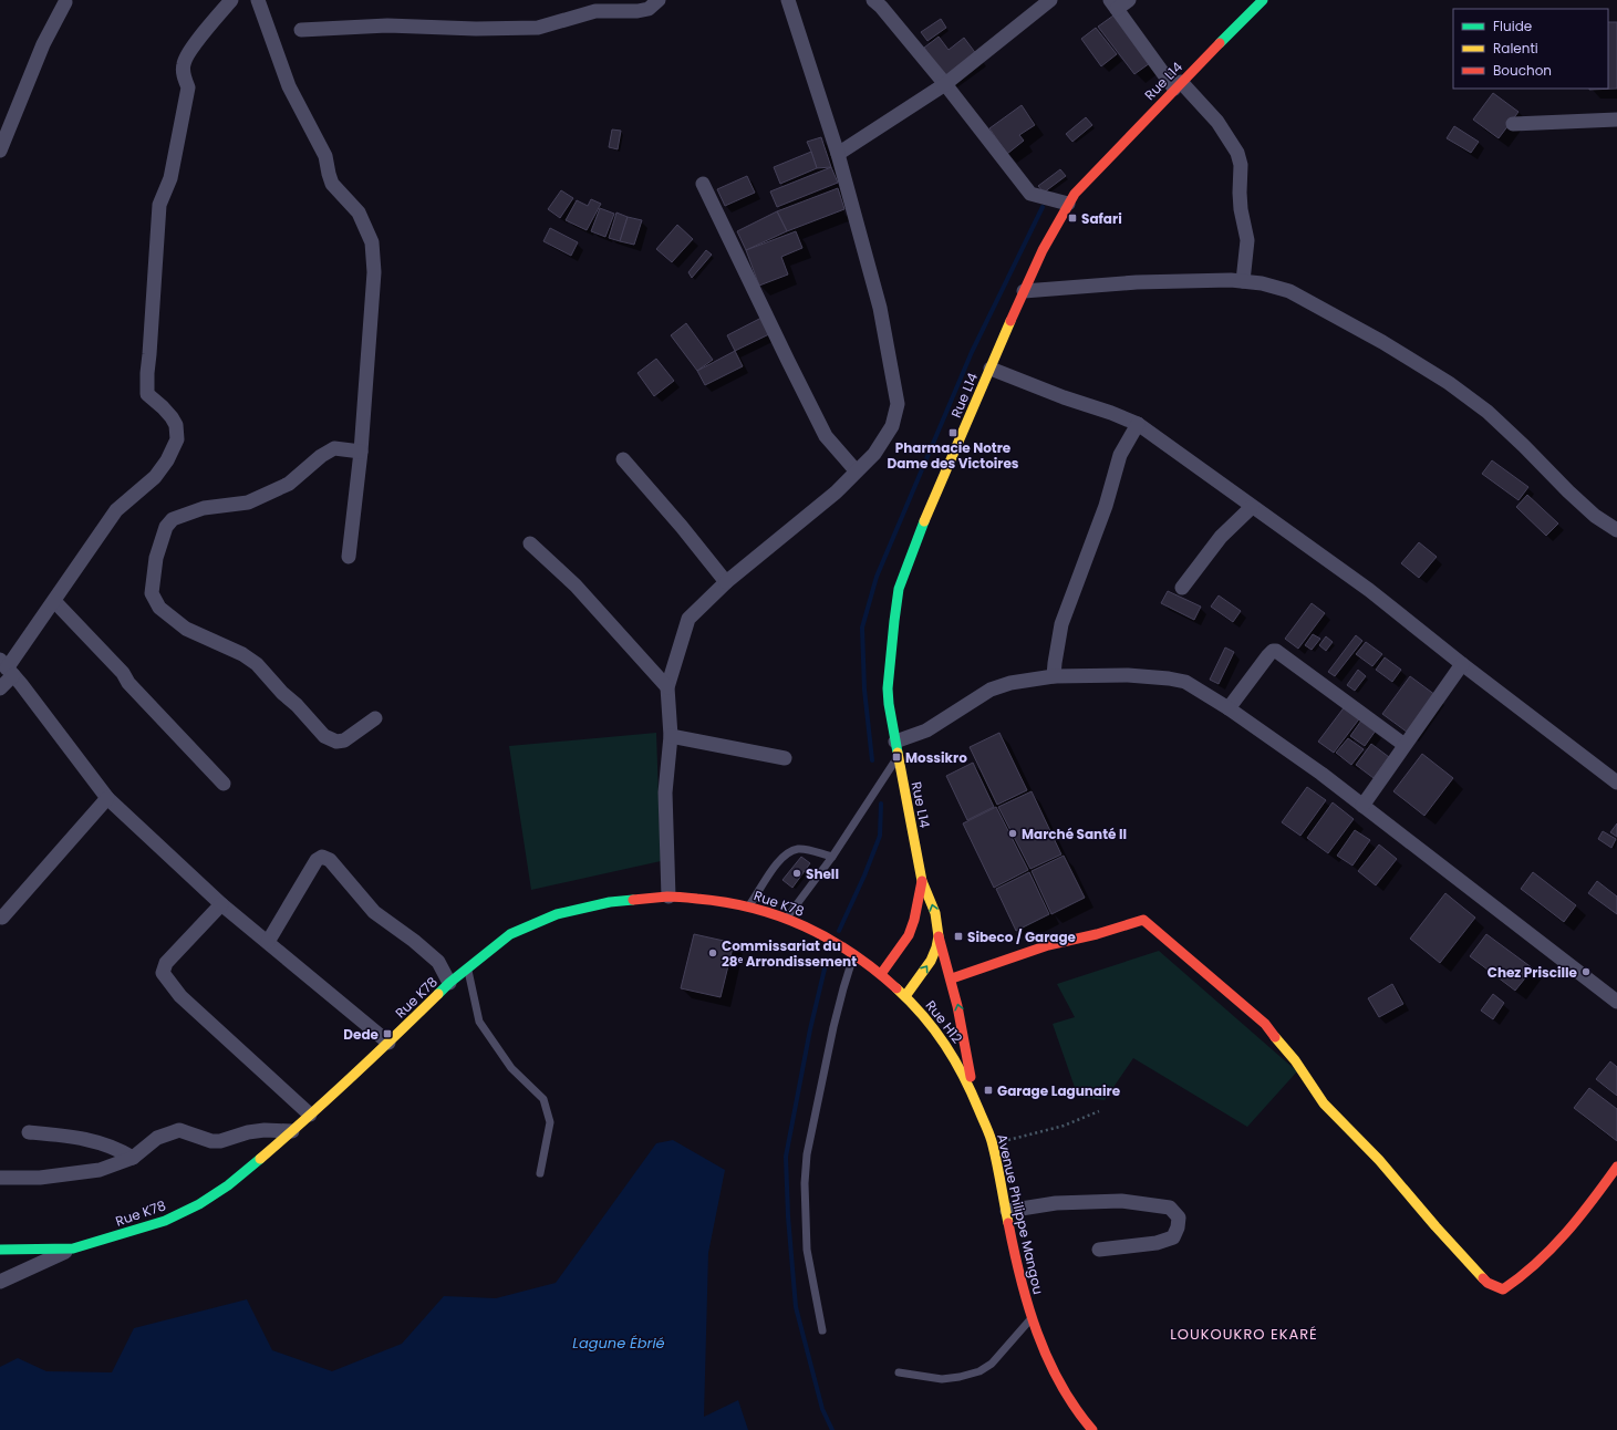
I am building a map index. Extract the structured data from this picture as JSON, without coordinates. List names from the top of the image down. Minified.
{"streets":{"street":["Rue L14","Rue K78","Rue H12","Avenue Philippe Mangou"]},"crossings":[["Rue L14","Rue K78"],["Rue L14","Rue H12"],["Rue K78","Rue H12"],["Rue H12","Avenue Philippe Mangou"]],"districts":["LOUKOUKRO EKARÉ"],"water":["Lagune Ébrié"],"places":{"transit":["Safari","Pharmacie Notre Dame des Victoires","Mossikro","Sibeco / Garage","Dede","Garage Lagunaire"],"other":["Marché Santé II","Shell","Commissariat du 28ᵉ Arrondissement","Chez Priscille"]},"legend":["Fluide","Ralenti","Bouchon"]}
